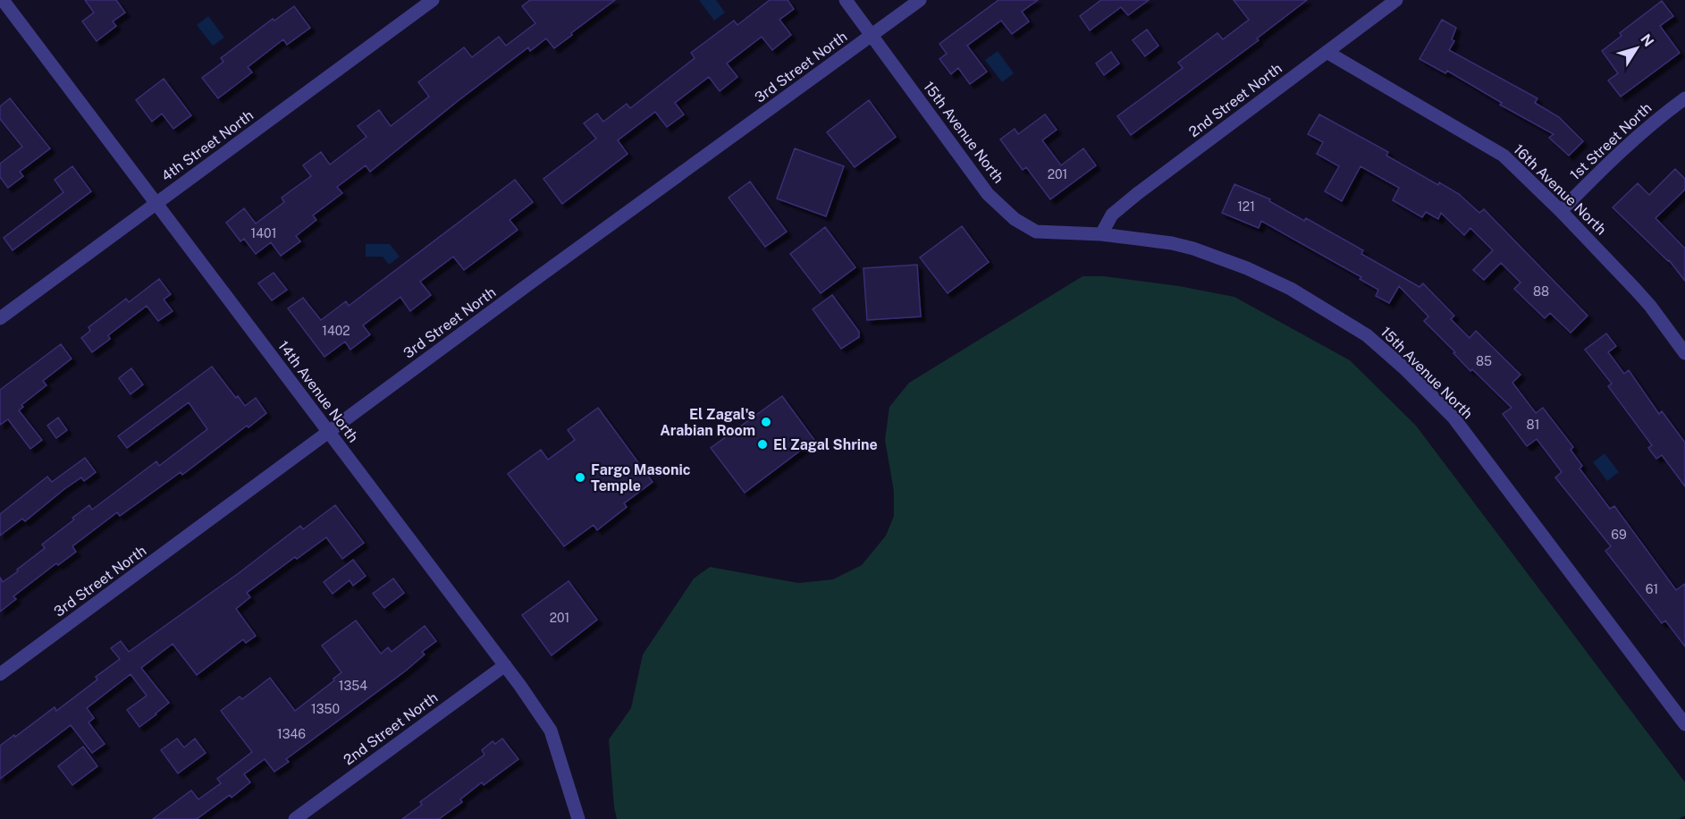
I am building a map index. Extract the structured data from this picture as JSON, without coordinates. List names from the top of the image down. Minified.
{"streets":{"street":["3rd Street North","2nd Street North","15th Avenue North","1st Street North","4th Street North","16th Avenue North","14th Avenue North"]},"crossings":[["3rd Street North","15th Avenue North"],["3rd Street North","14th Avenue North"],["2nd Street North","15th Avenue North"],["2nd Street North","16th Avenue North"],["2nd Street North","14th Avenue North"],["1st Street North","16th Avenue North"],["4th Street North","14th Avenue North"]],"places":["El Zagal's Arabian Room","El Zagal Shrine","Fargo Masonic Temple"],"house_numbers":["201","121","1401","88","1402","85","81","69","61","201","1354","1350","1346"],"north":"top right"}
